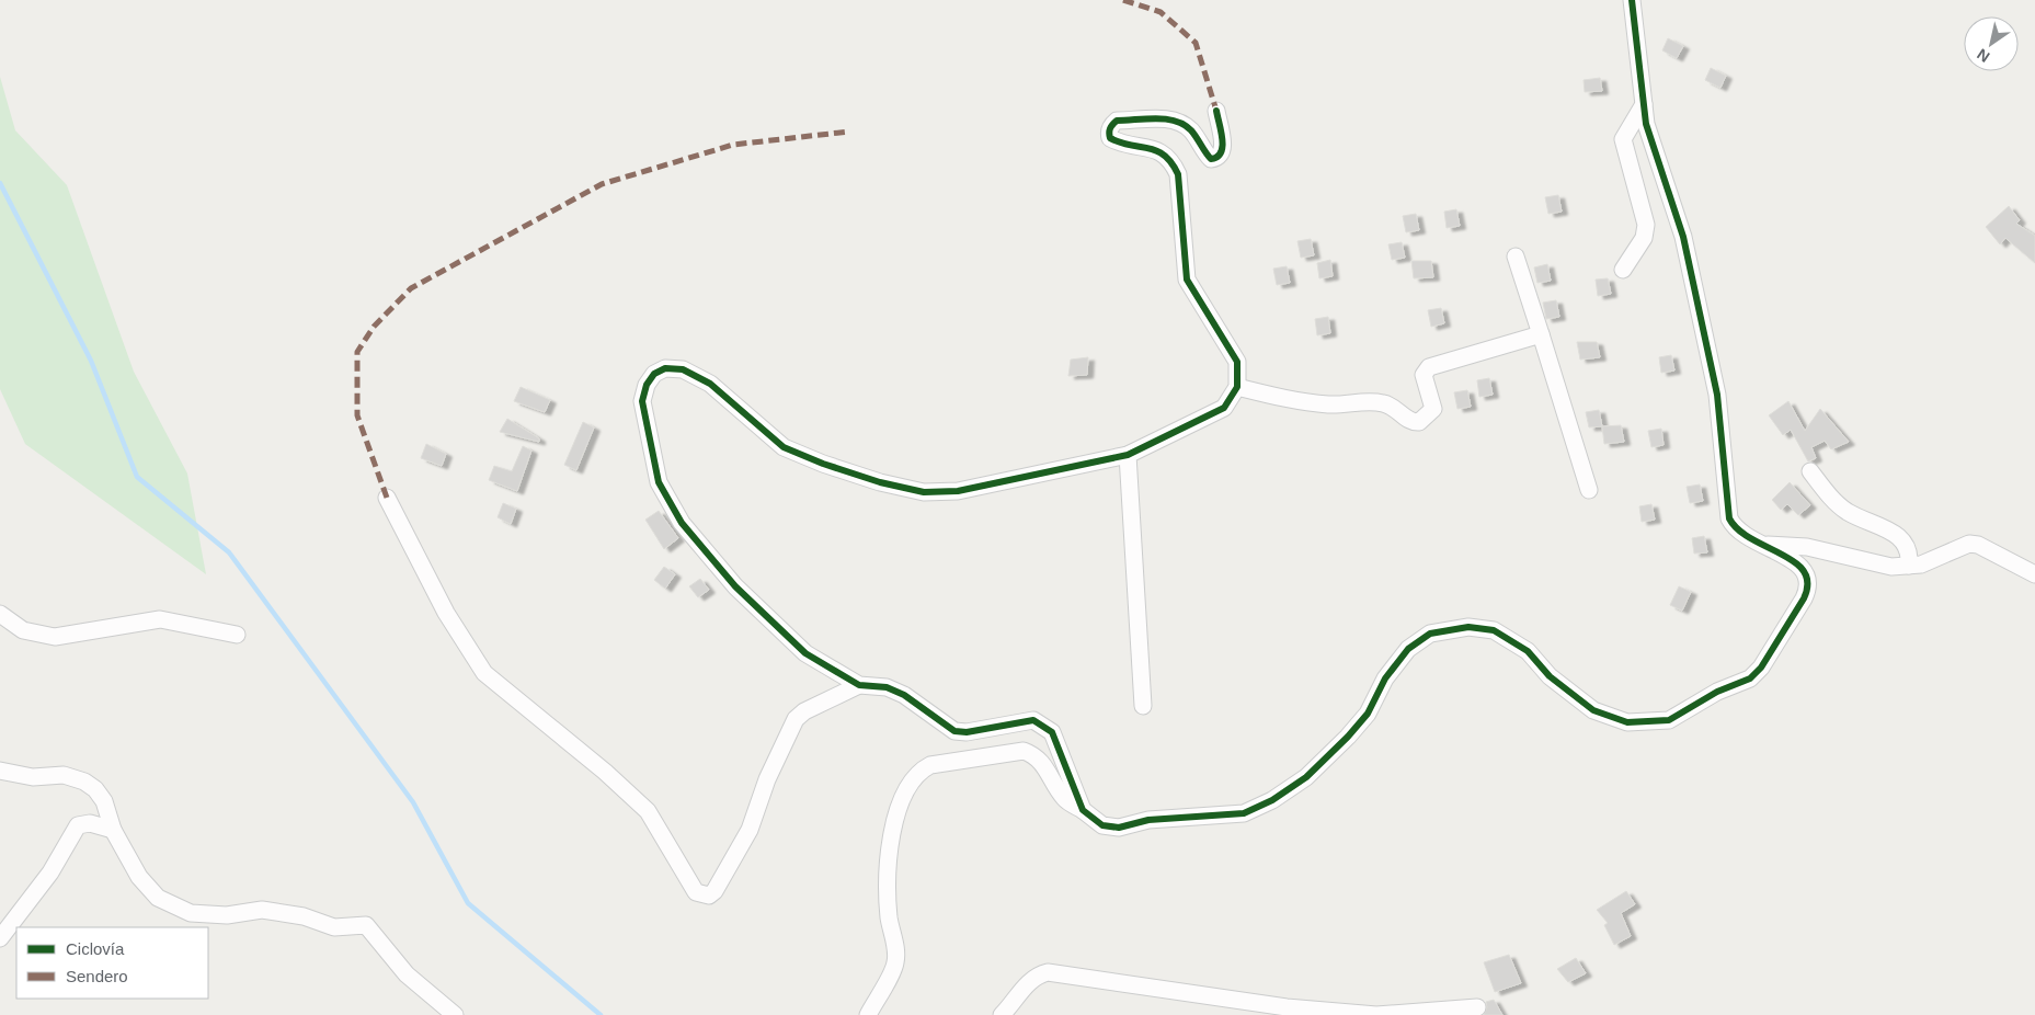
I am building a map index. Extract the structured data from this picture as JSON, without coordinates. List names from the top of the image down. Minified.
{"legend":["Ciclovía","Sendero"],"north":"bottom left"}
